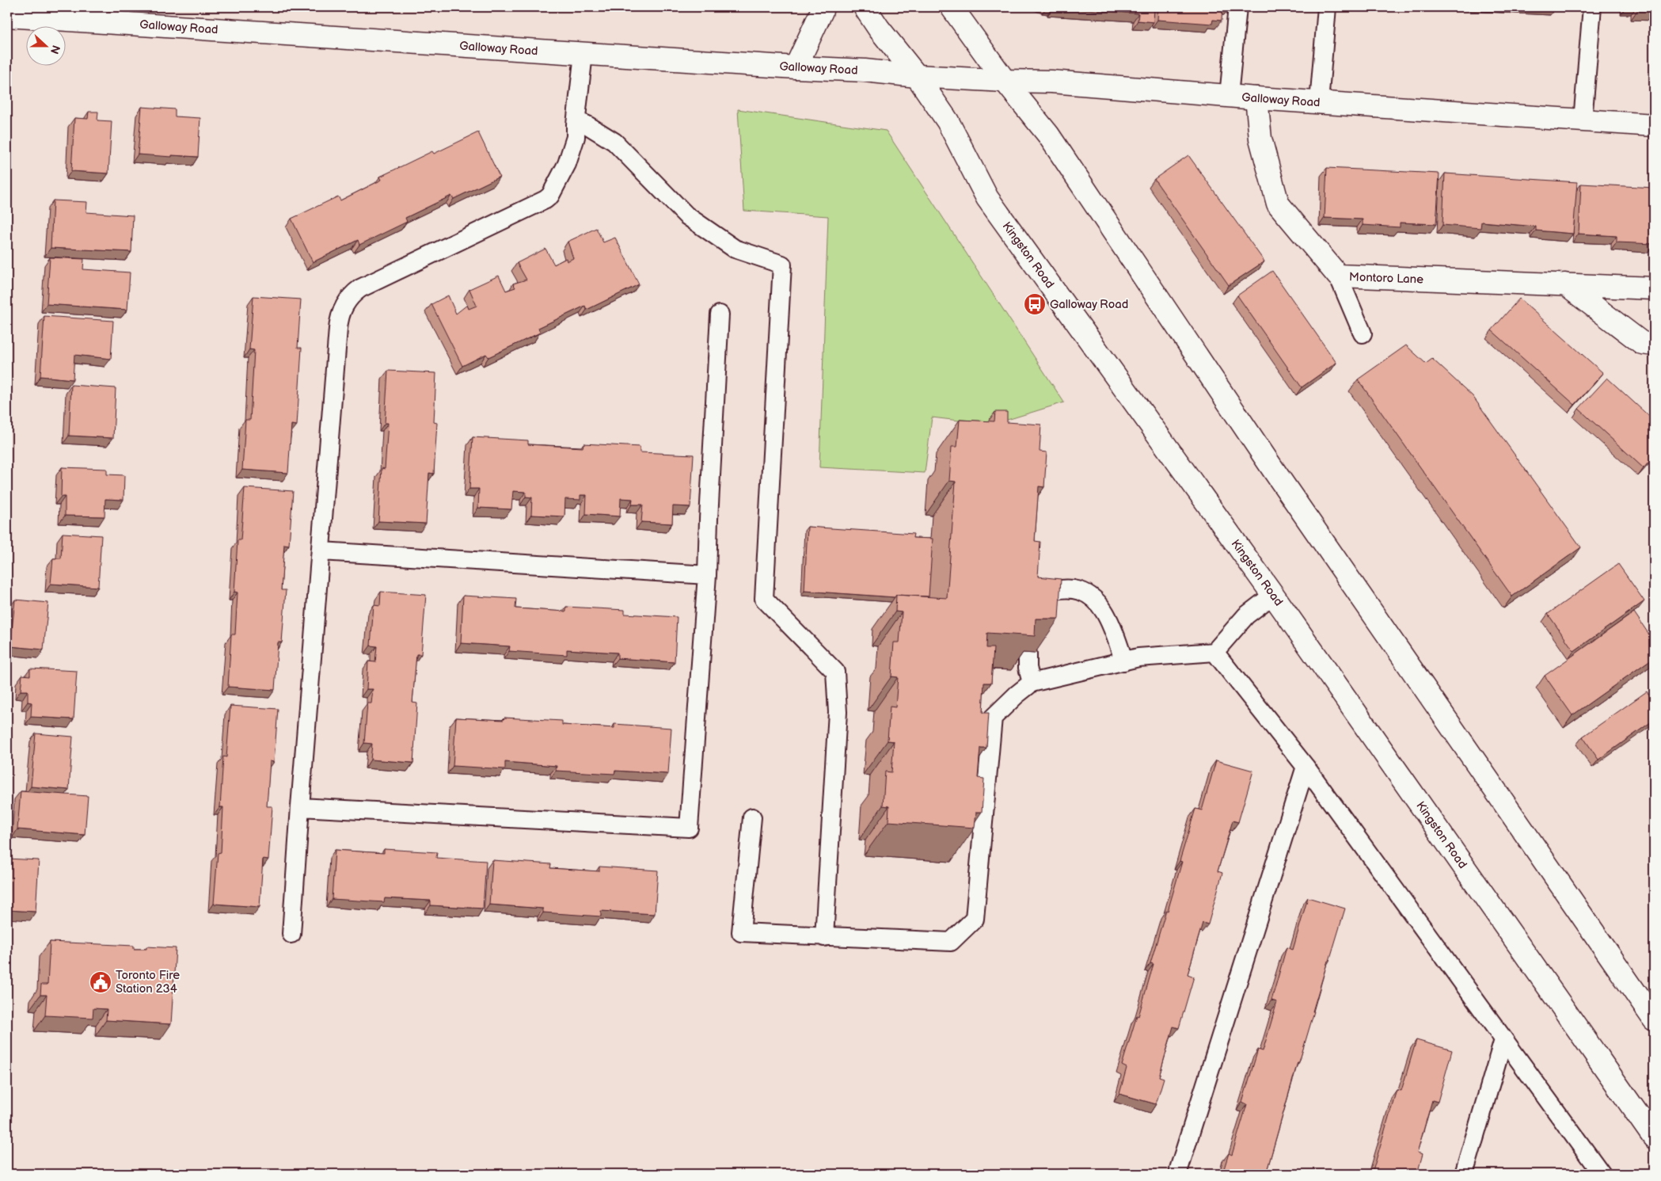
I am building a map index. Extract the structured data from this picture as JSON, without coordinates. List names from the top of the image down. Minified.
{"streets":{"main road":["Galloway Road","Kingston Road","Montoro Lane"]},"crossings":[["Galloway Road","Kingston Road"],["Galloway Road","Montoro Lane"]],"places":{"bus stop":["Galloway Road"],"public building":["Toronto Fire Station 234"]},"north":"right"}
